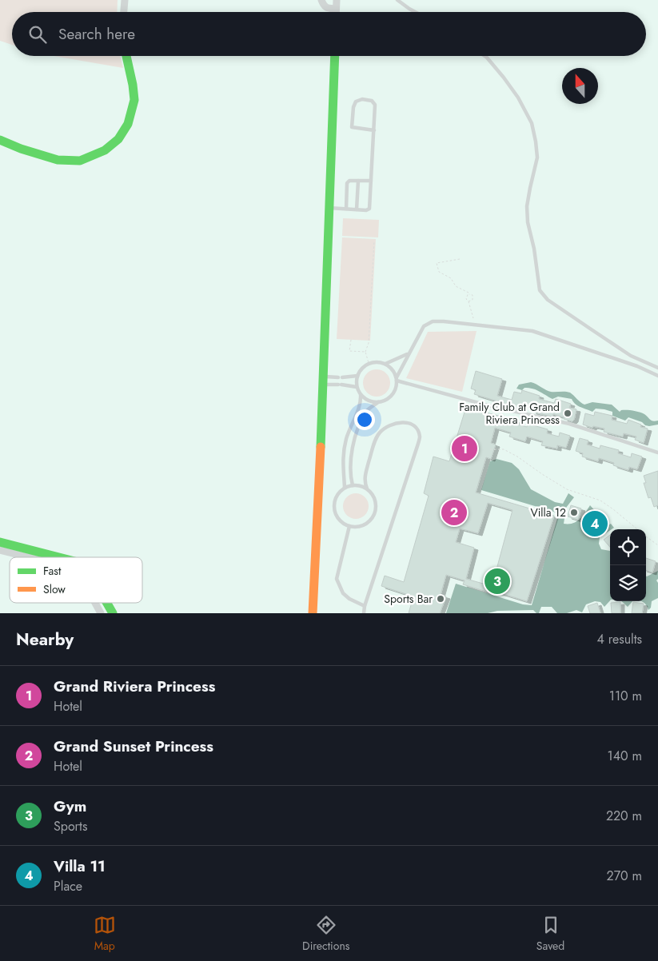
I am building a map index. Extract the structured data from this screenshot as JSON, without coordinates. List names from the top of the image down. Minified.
{"places":["Family Club at Grand Riviera Princess","Villa 12","Sports Bar"],"legend":["Fast","Slow"],"north":"top","page":{"search":"Search here","pins":["1","2","4","3"],"heading":["Nearby","4 results"],"list":[{"mark":"1","name":"Grand Riviera Princess","note":"Hotel","value":"110 m"},{"mark":"2","name":"Grand Sunset Princess","note":"Hotel","value":"140 m"},{"mark":"3","name":"Gym","note":"Sports","value":"220 m"},{"mark":"4","name":"Villa 11","note":"Place","value":"270 m"}],"nav":["Map","Directions","Saved"]}}
